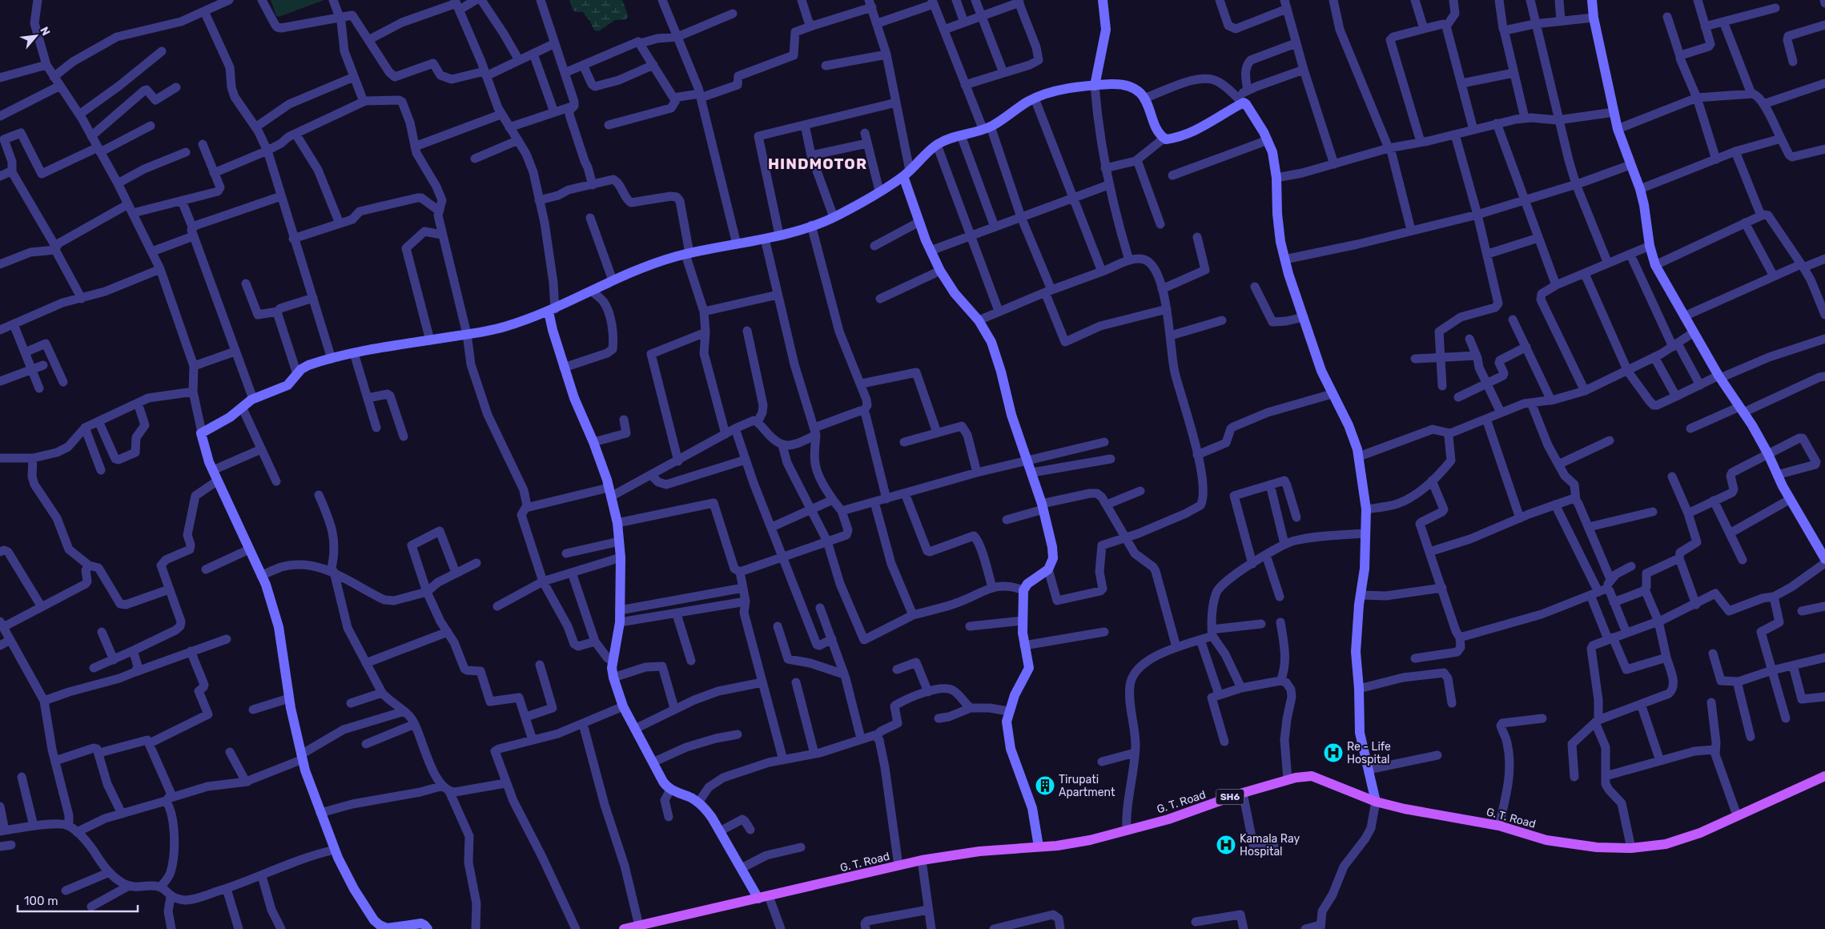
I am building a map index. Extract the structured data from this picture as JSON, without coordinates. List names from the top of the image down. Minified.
{"streets":{"main road":["SH6","G. T. Road"]},"districts":["HINDMOTOR"],"places":{"hospital":["Re - Life Hospital","Kamala Ray Hospital"],"building":["Tirupati Apartment"]},"scale_bar":"100 m","north":"top right"}
